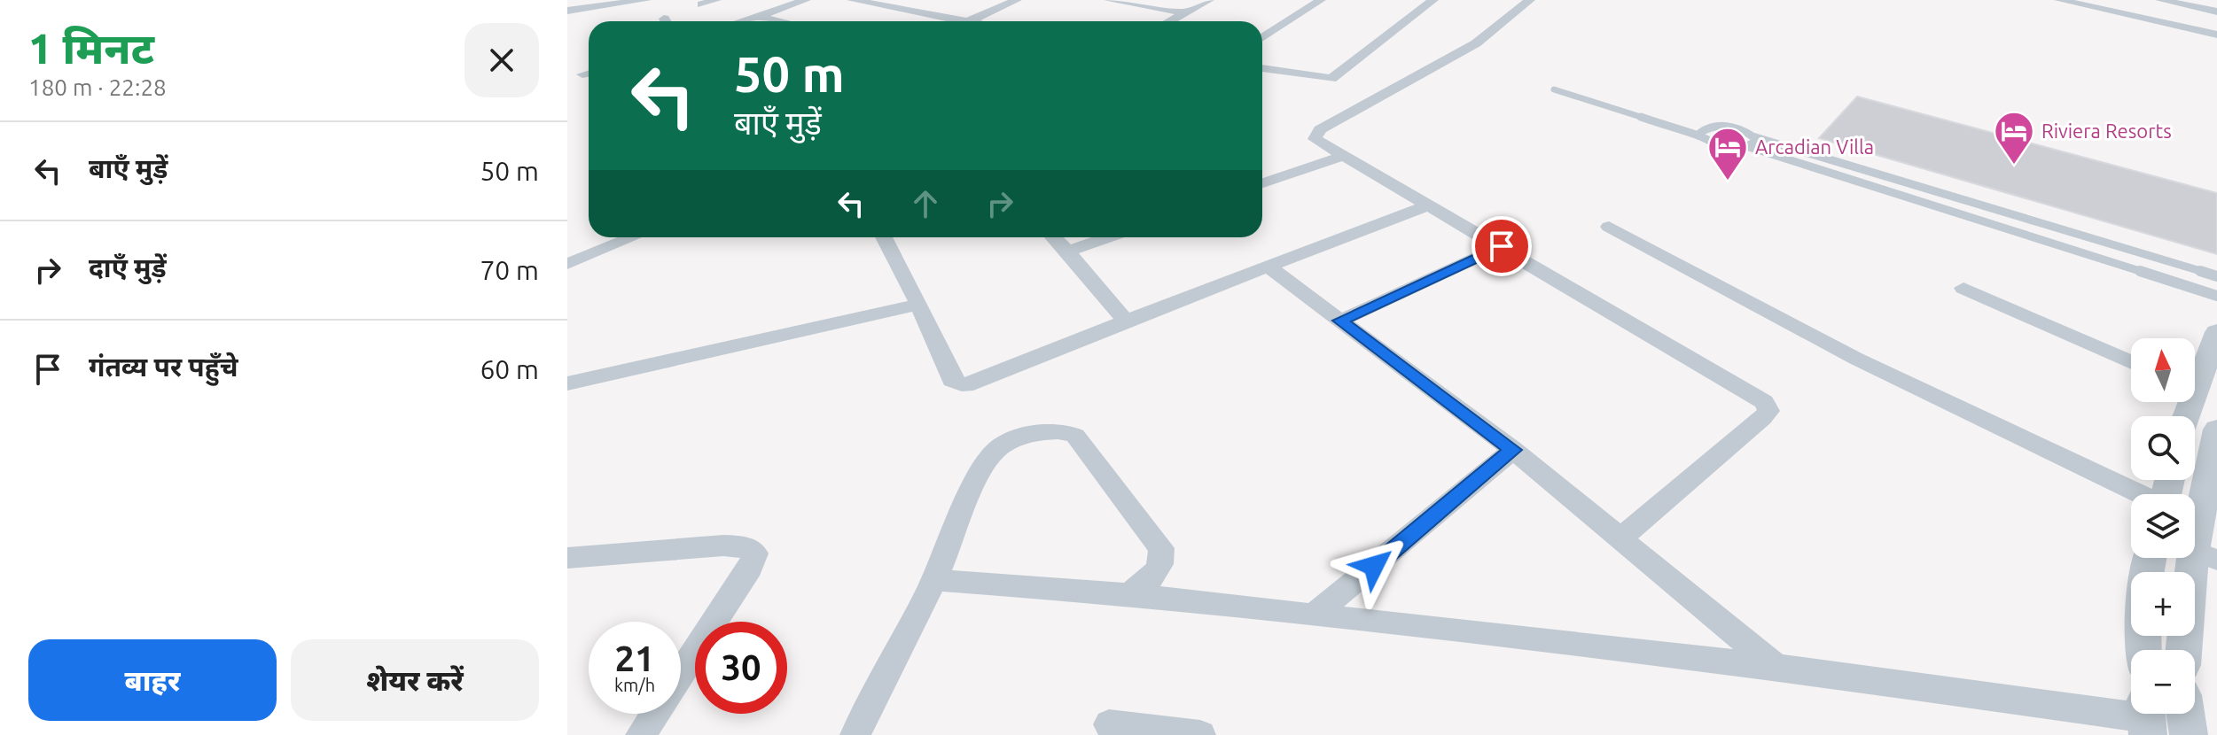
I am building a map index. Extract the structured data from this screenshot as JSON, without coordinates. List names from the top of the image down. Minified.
{"places":{"hotel":["Riviera Resorts","Arcadian Villa"]},"north":"top","page":{"heading":["1 मिनट","180 m · 22:28"],"turn":["50 m","बाएँ मुड़ें"],"list":[{"name":"बाएँ मुड़ें","value":"50 m"},{"name":"दाएँ मुड़ें","value":"70 m"},{"name":"गंतव्य पर पहुँचे","value":"60 m"}],"map_buttons":["+","−"],"speed":"21 km/h","limit":"30","buttons":["बाहर","शेयर करें"]}}
